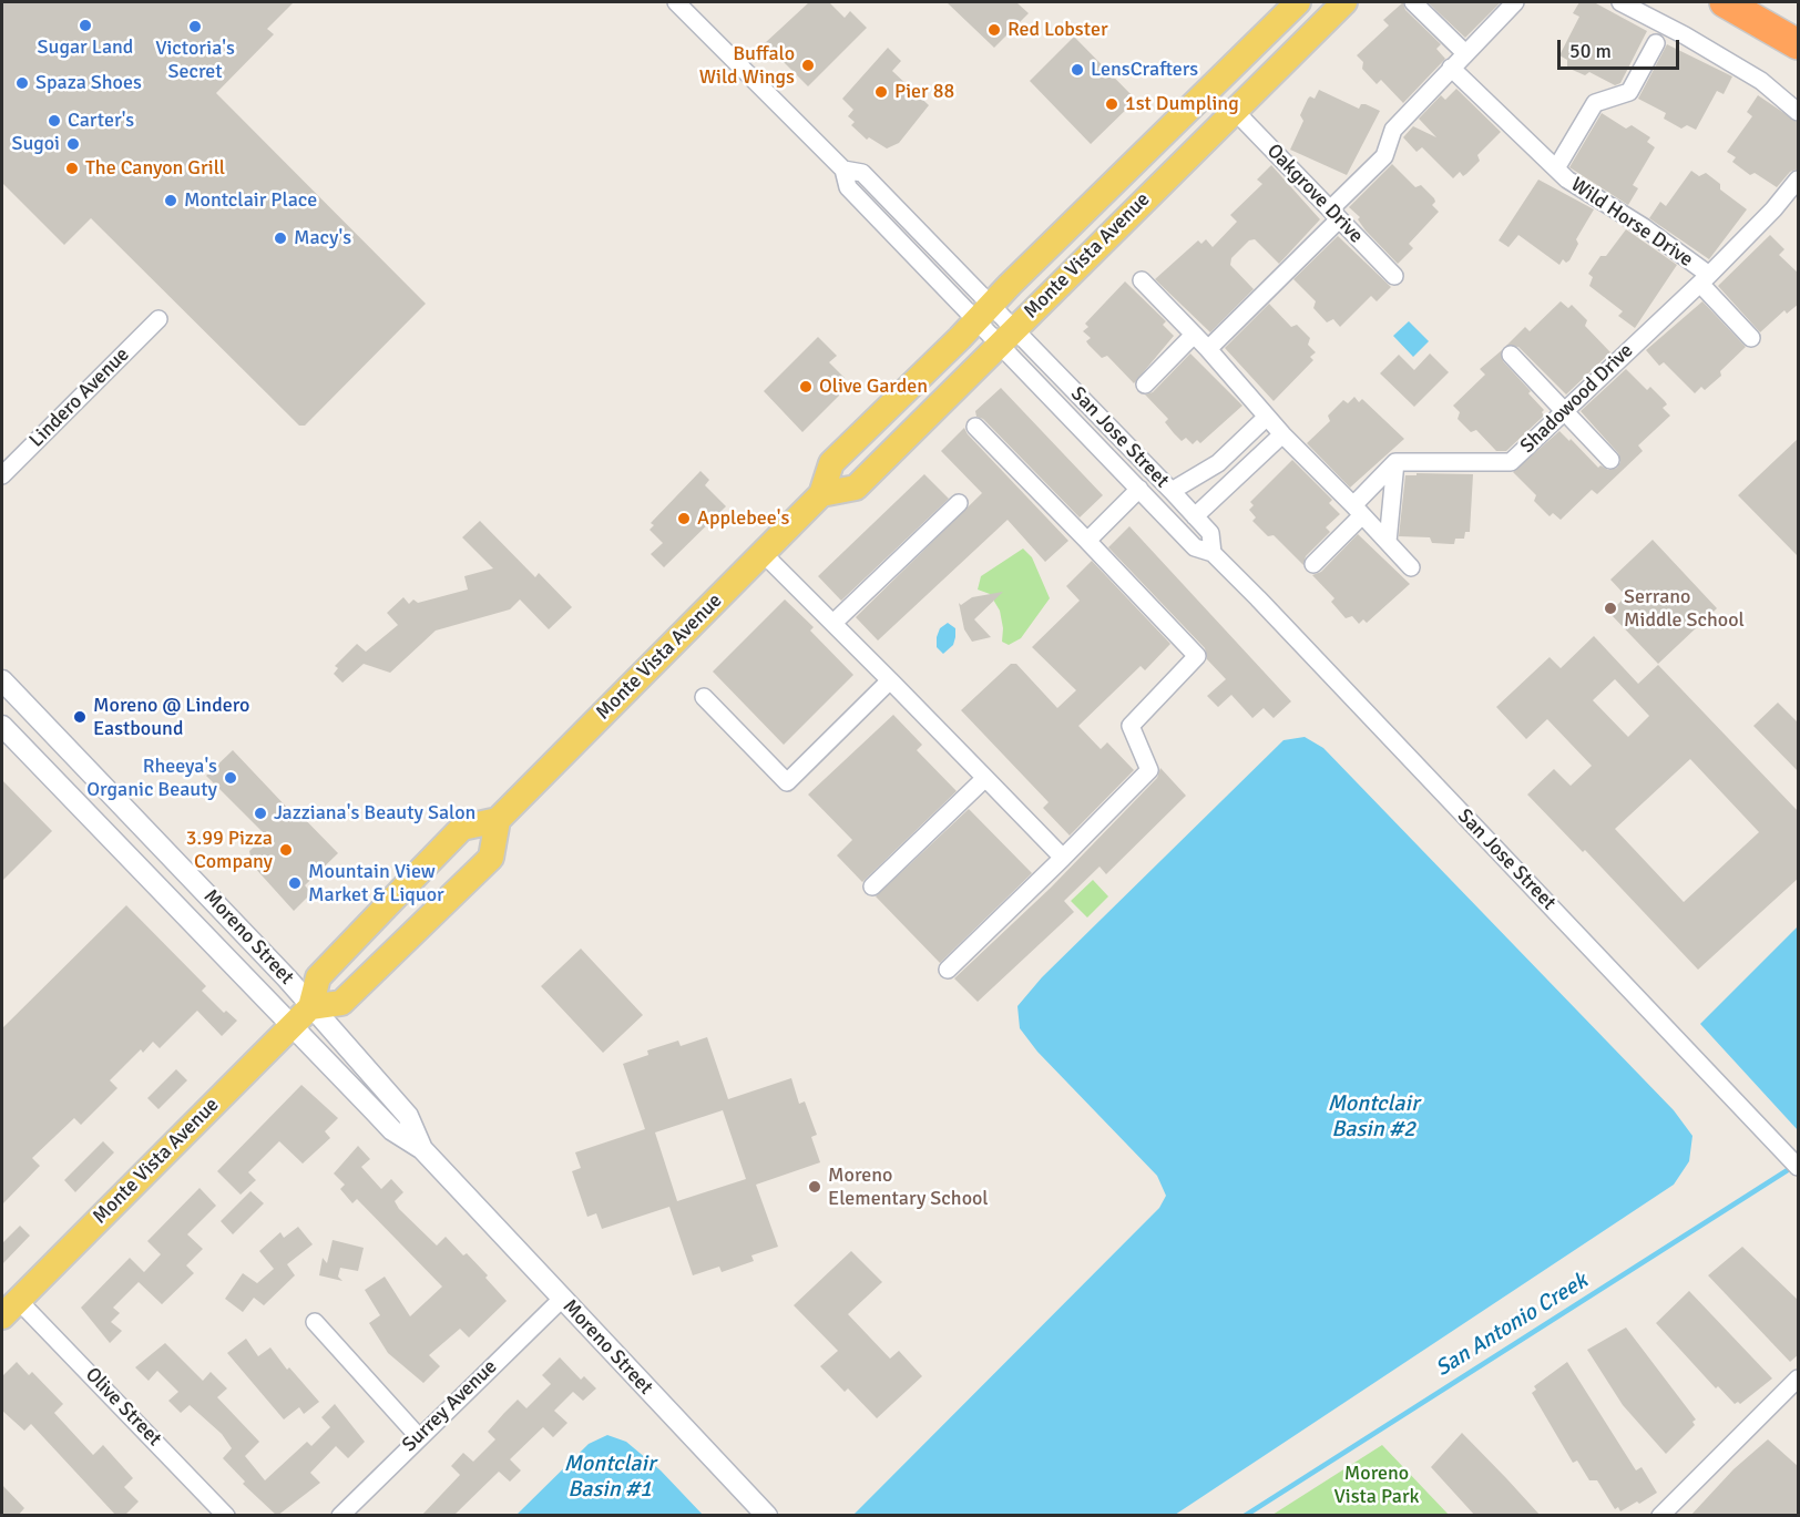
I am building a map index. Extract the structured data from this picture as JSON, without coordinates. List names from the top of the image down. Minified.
{"streets":{"main road":["Monte Vista Avenue"],"street":["Oakgrove Drive","Wild Horse Drive","Lindero Avenue","Shadowood Drive","San Jose Street","Moreno Street","Surrey Avenue","Olive Street"]},"crossings":[["Oakgrove Drive","Monte Vista Avenue"],["Wild Horse Drive","Shadowood Drive"],["Monte Vista Avenue","San Jose Street"],["Monte Vista Avenue","Moreno Street"],["Monte Vista Avenue","Olive Street"],["Moreno Street","Surrey Avenue"]],"water":["Montclair Basin #2","San Antonio Creek","Montclair Basin #1"],"parks":["Moreno Vista Park"],"places":["Sugar Land","Victoria's Secret","Red Lobster","Buffalo Wild Wings","LensCrafters","Spaza Shoes","Pier 88","1st Dumpling","Carter's","Sugoi","The Canyon Grill","Montclair Place","Macy's","Olive Garden","Applebee's","Serrano Middle School","Moreno @ Lindero Eastbound","Rheeya's Organic Beauty","Jazziana's Beauty Salon","3.99 Pizza Company","Mountain View Market & Liquor","Moreno Elementary School"],"scale_bar":"50 m"}
